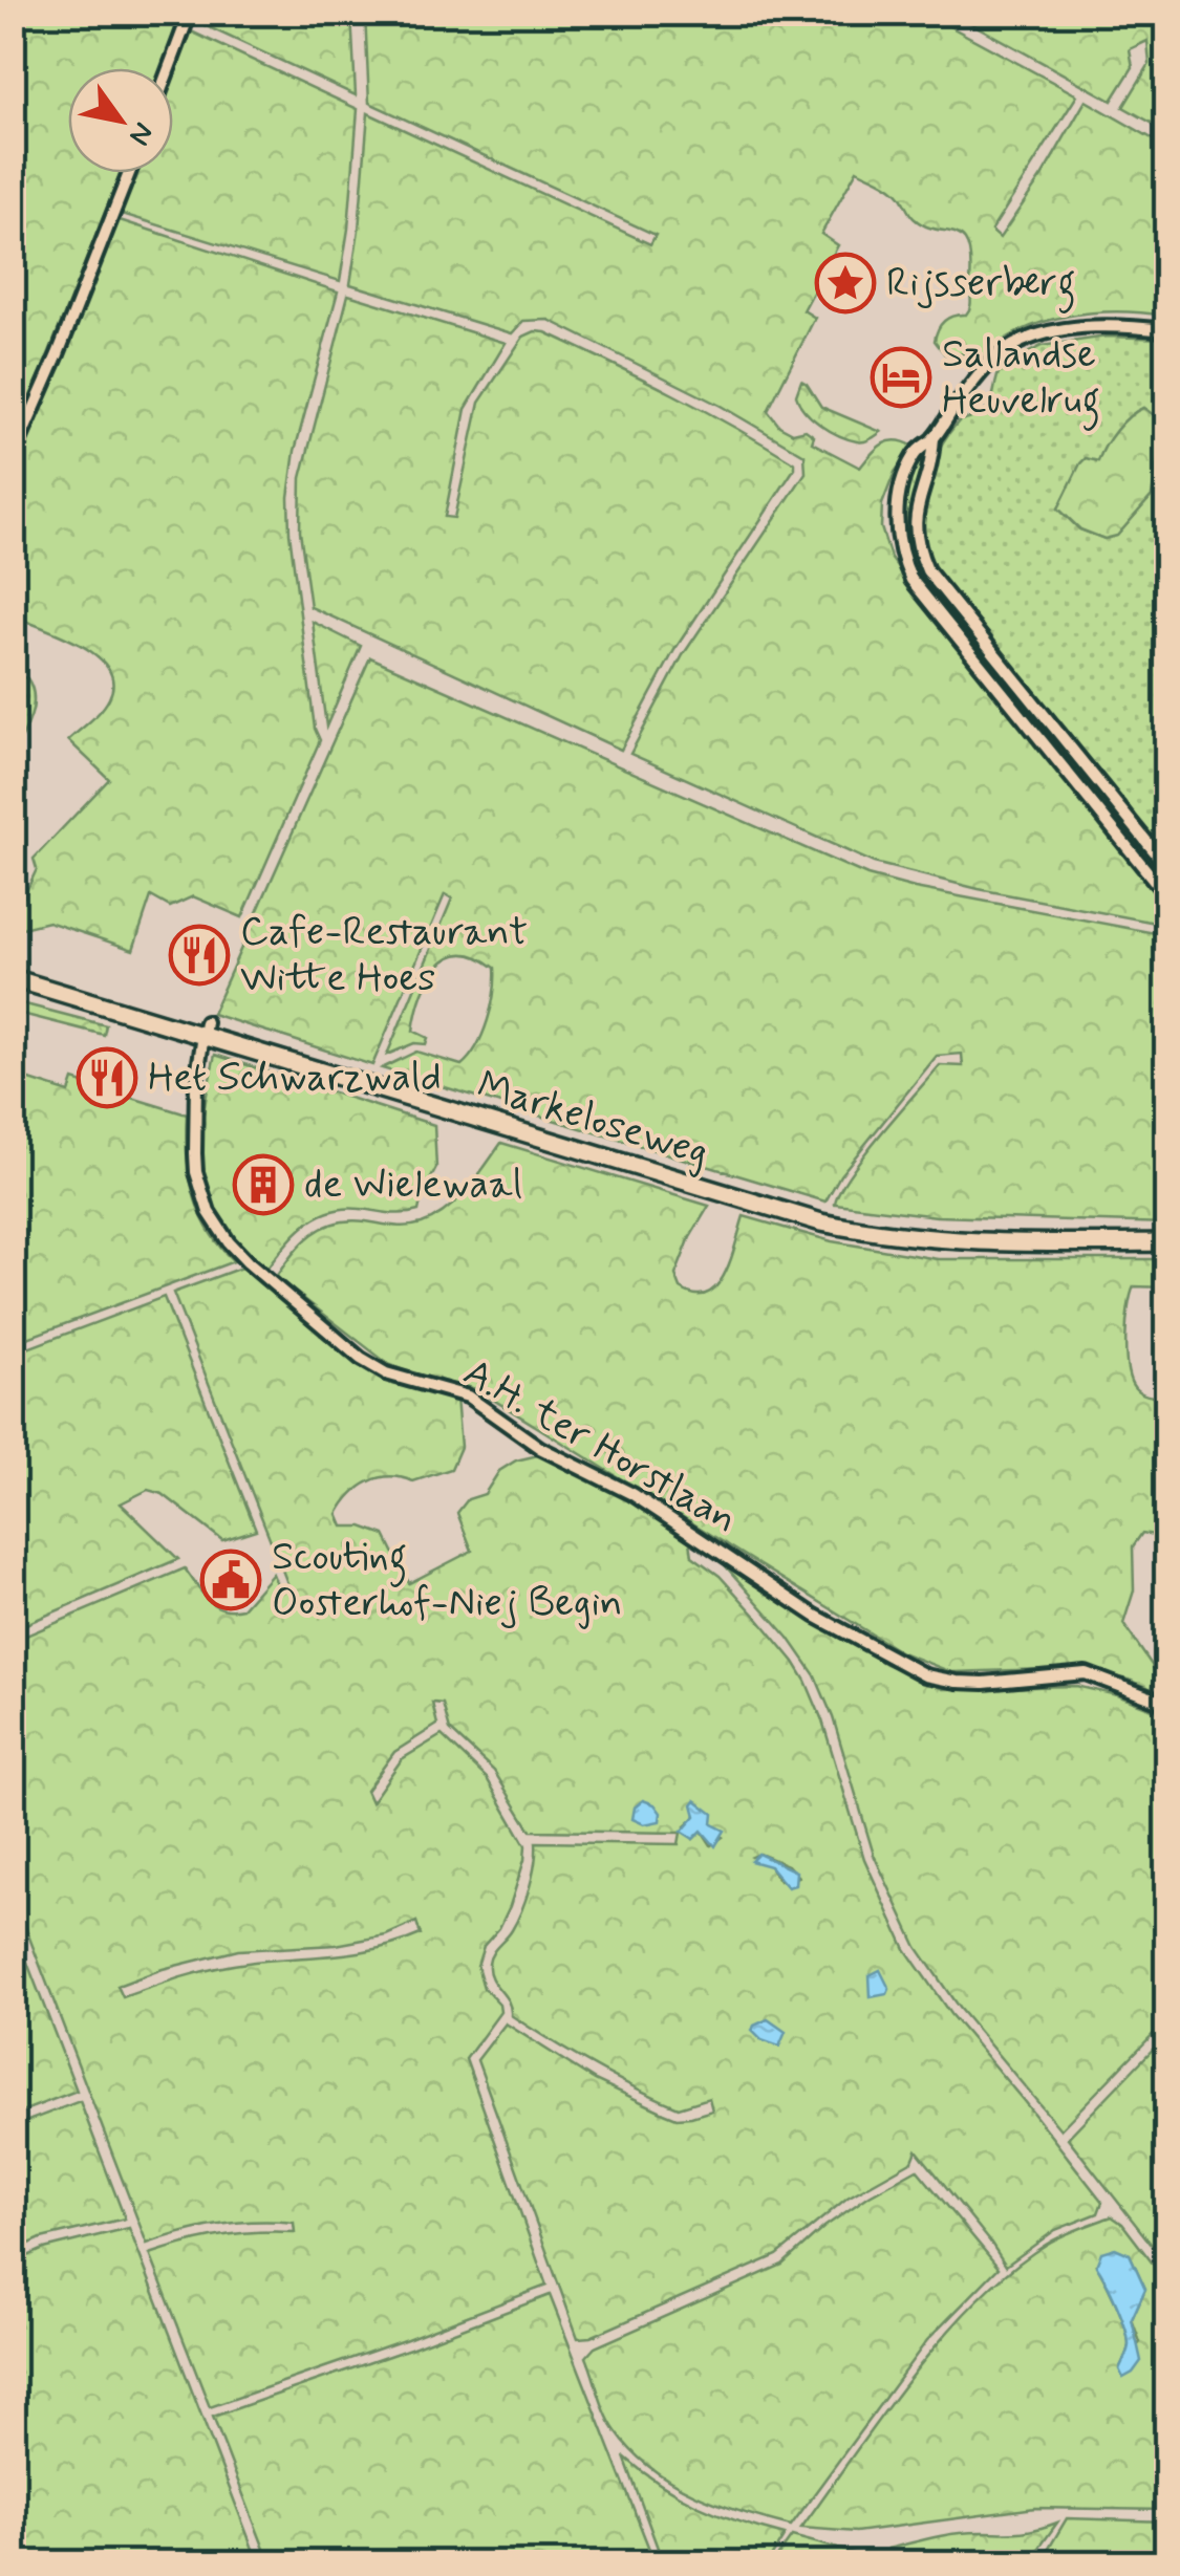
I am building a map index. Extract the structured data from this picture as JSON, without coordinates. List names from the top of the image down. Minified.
{"streets":{"main road":["Markeloseweg"],"street":["A.H. ter Horstlaan"]},"crossings":[["Markeloseweg","A.H. ter Horstlaan"]],"places":{"place":["Rijsserberg"],"hotel":["Sallandse Heuvelrug"],"restaurant":["Cafe-Restaurant Witte Hoes","Het Schwarzwald"],"building":["de Wielewaal"],"public building":["Scouting Oosterhof-Niej Begin"]},"north":"bottom right"}
